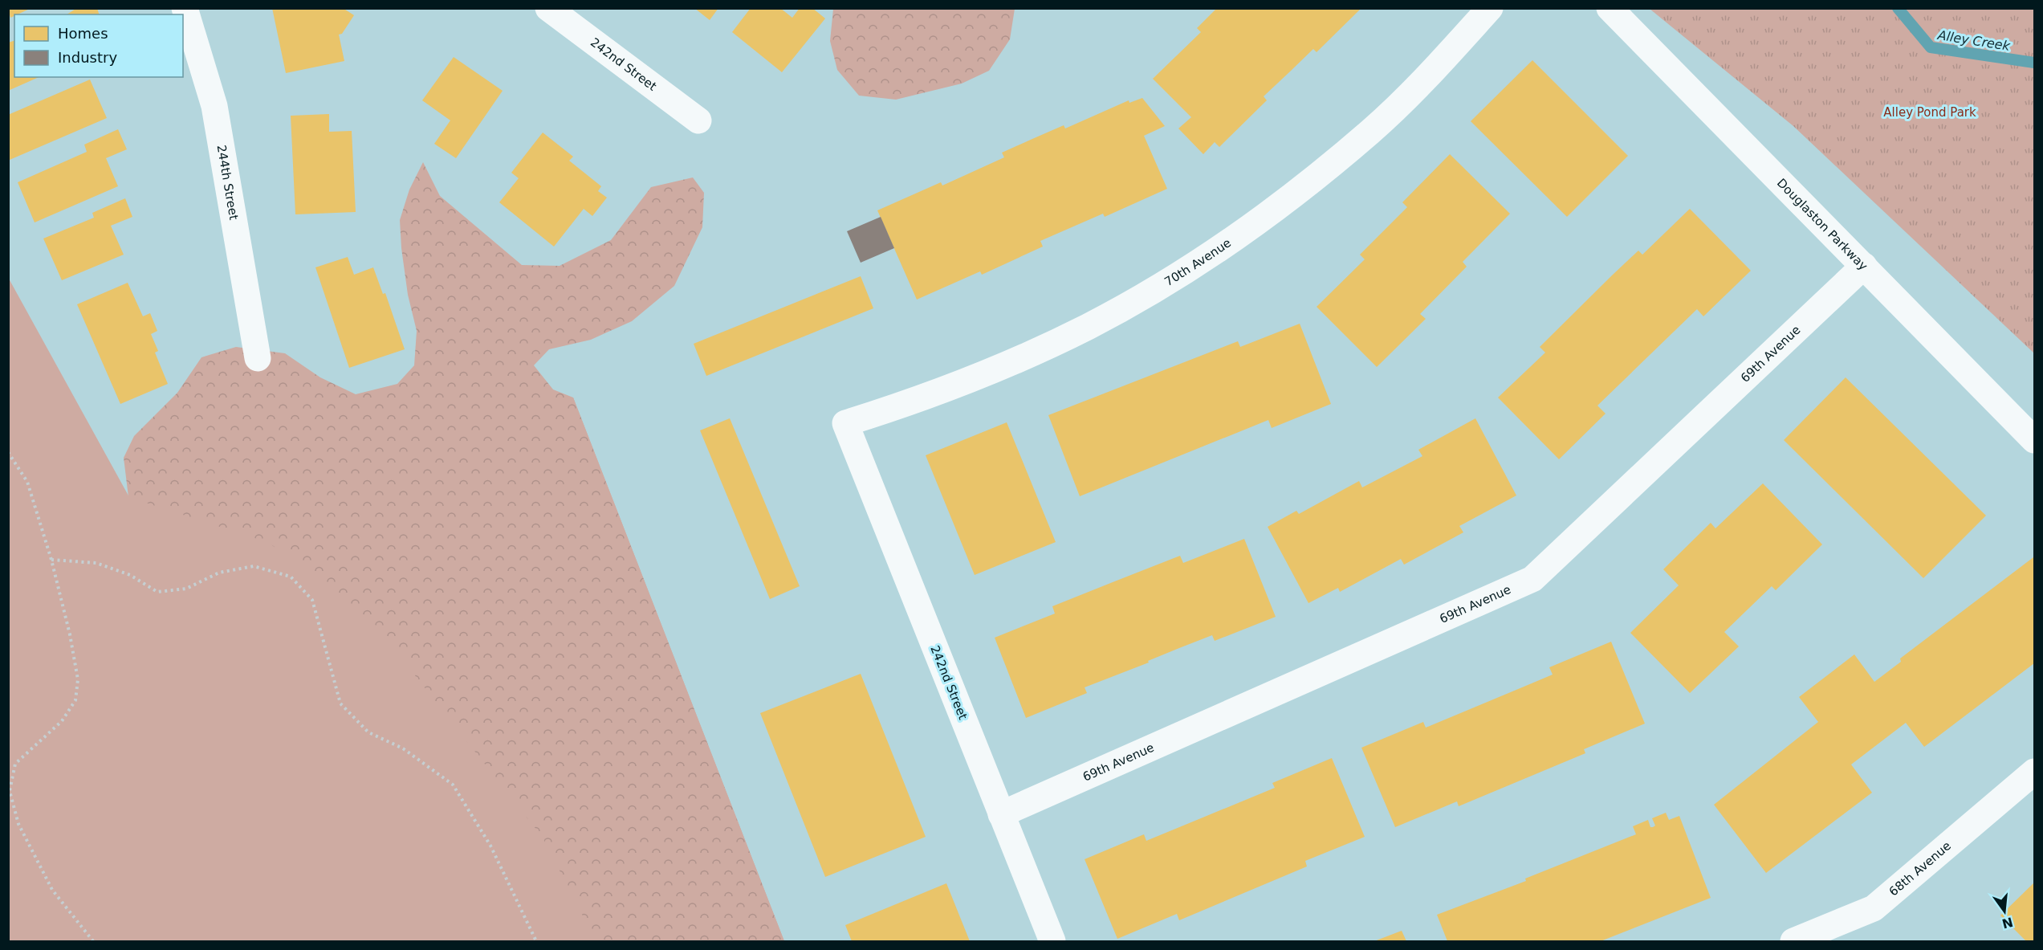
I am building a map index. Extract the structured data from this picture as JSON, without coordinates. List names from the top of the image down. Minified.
{"streets":{"street":["242nd Street","244th Street","Douglaston Parkway","70th Avenue","69th Avenue","68th Avenue"]},"crossings":[["242nd Street","70th Avenue"],["242nd Street","69th Avenue"],["Douglaston Parkway","69th Avenue"]],"water":["Alley Creek"],"parks":["Alley Pond Park"],"legend":["Homes","Industry"],"north":"bottom"}
